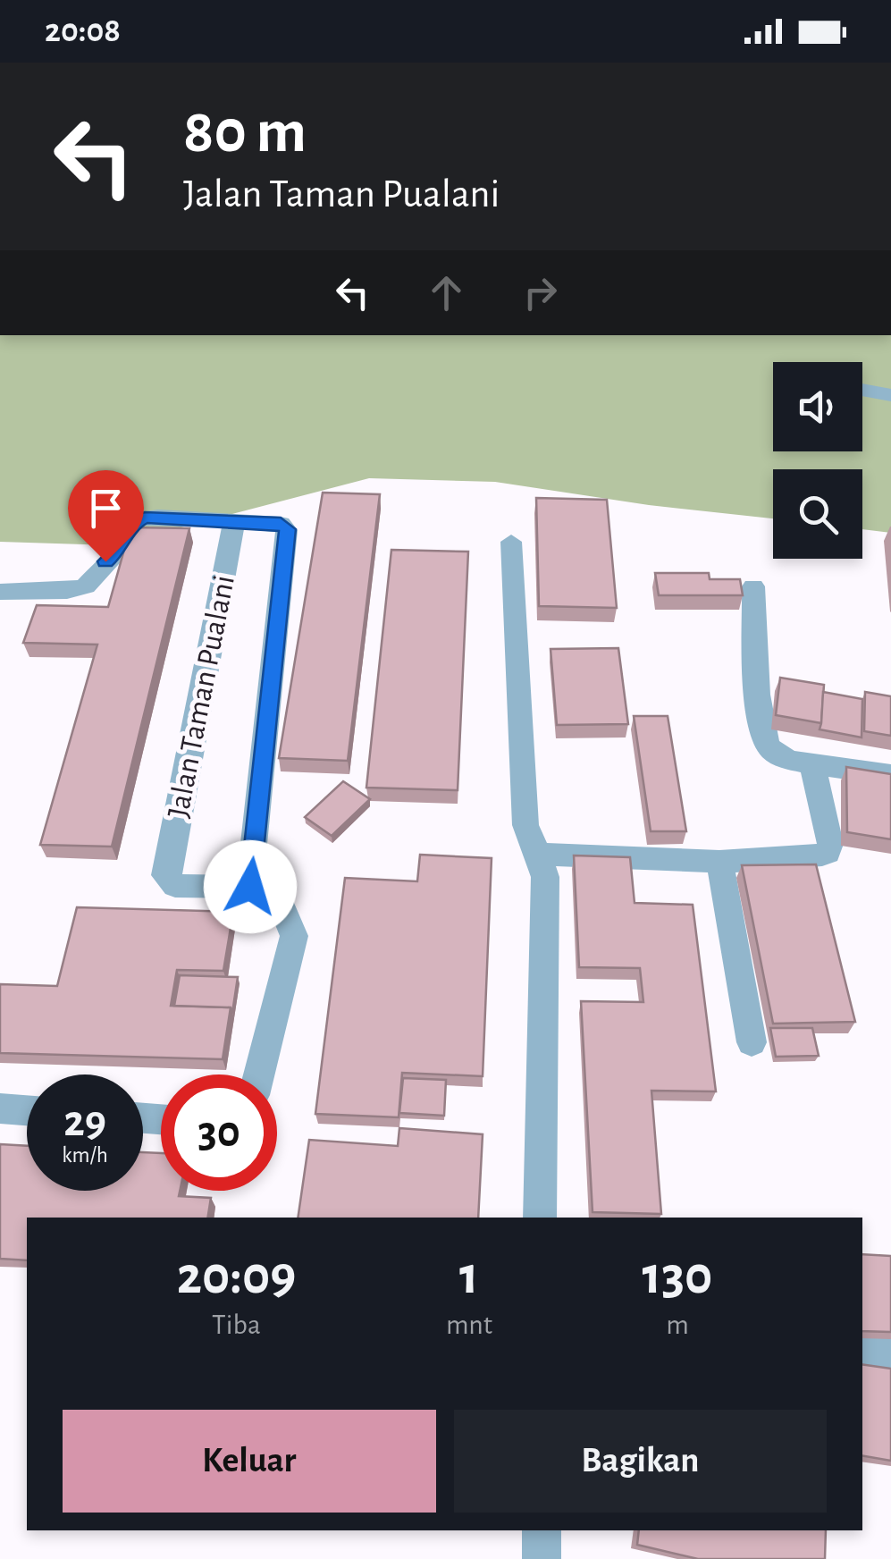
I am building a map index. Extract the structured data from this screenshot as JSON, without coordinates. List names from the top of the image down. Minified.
{"streets":{"street":["Jalan Taman Pualani"]},"page":{"status":"20:08","turn":["80 m","Jalan Taman Pualani"],"speed":"29 km/h","limit":"30","eta":["20:09","Tiba","1","mnt","130","m"],"buttons":["Keluar","Bagikan"]}}
